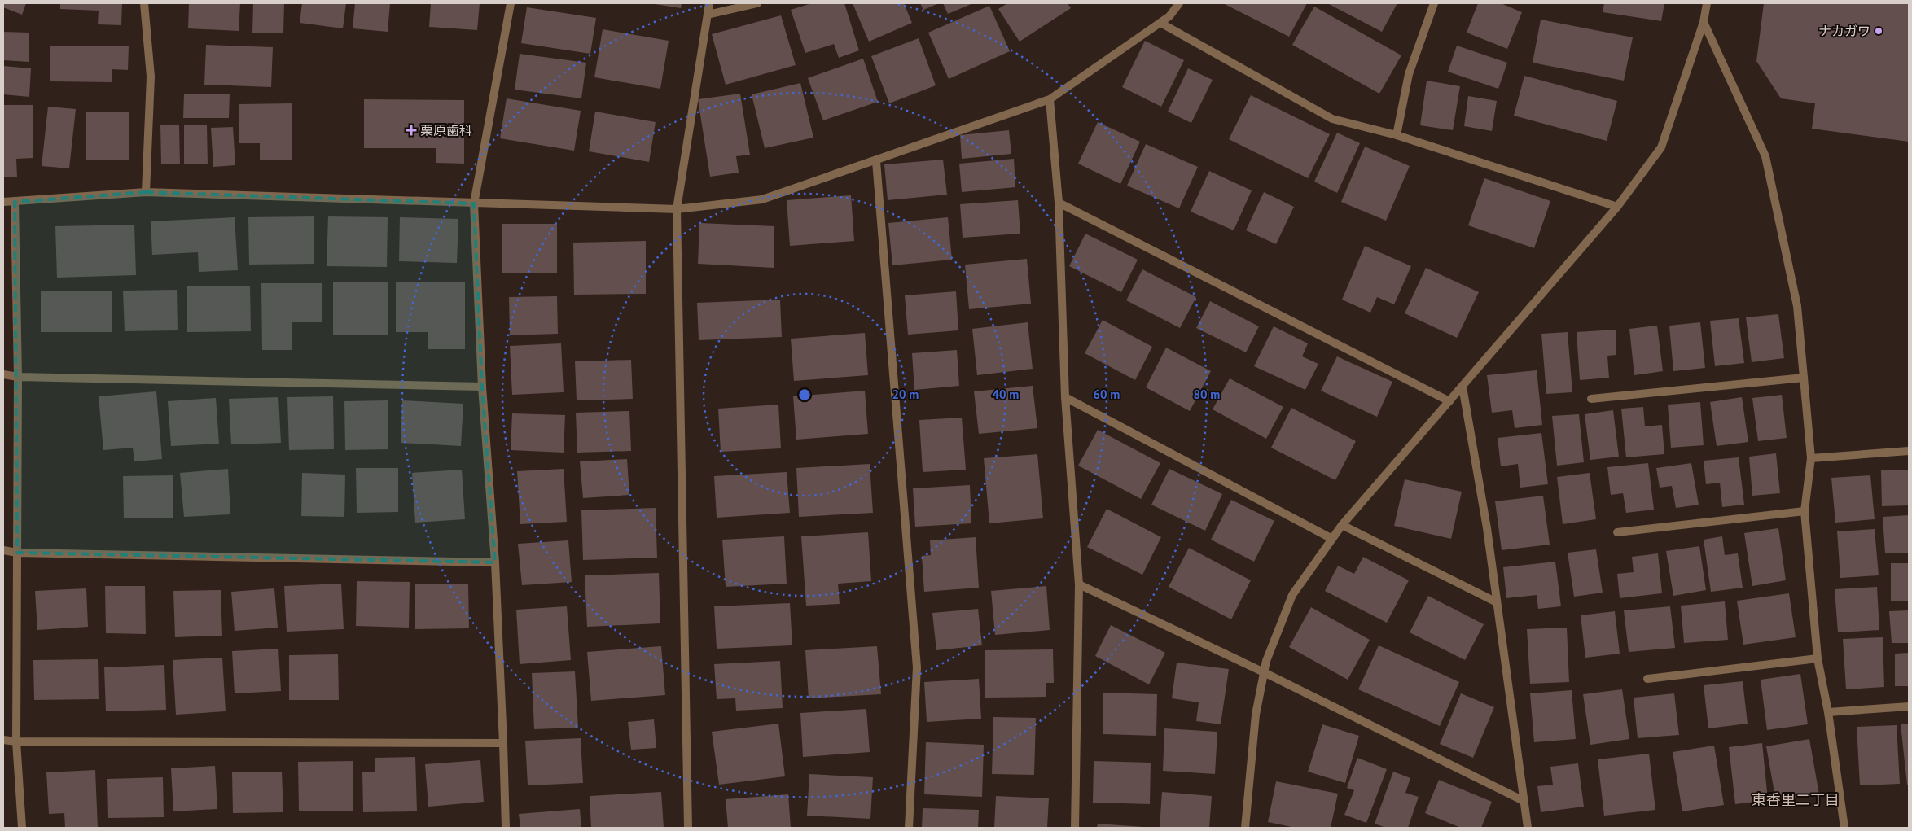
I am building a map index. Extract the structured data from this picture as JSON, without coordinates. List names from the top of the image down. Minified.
{"districts":["東香里二丁目"],"places":{"other":["ナカガワ"],"health":["栗原歯科"]},"rings":["20 m","40 m","60 m","80 m"]}
